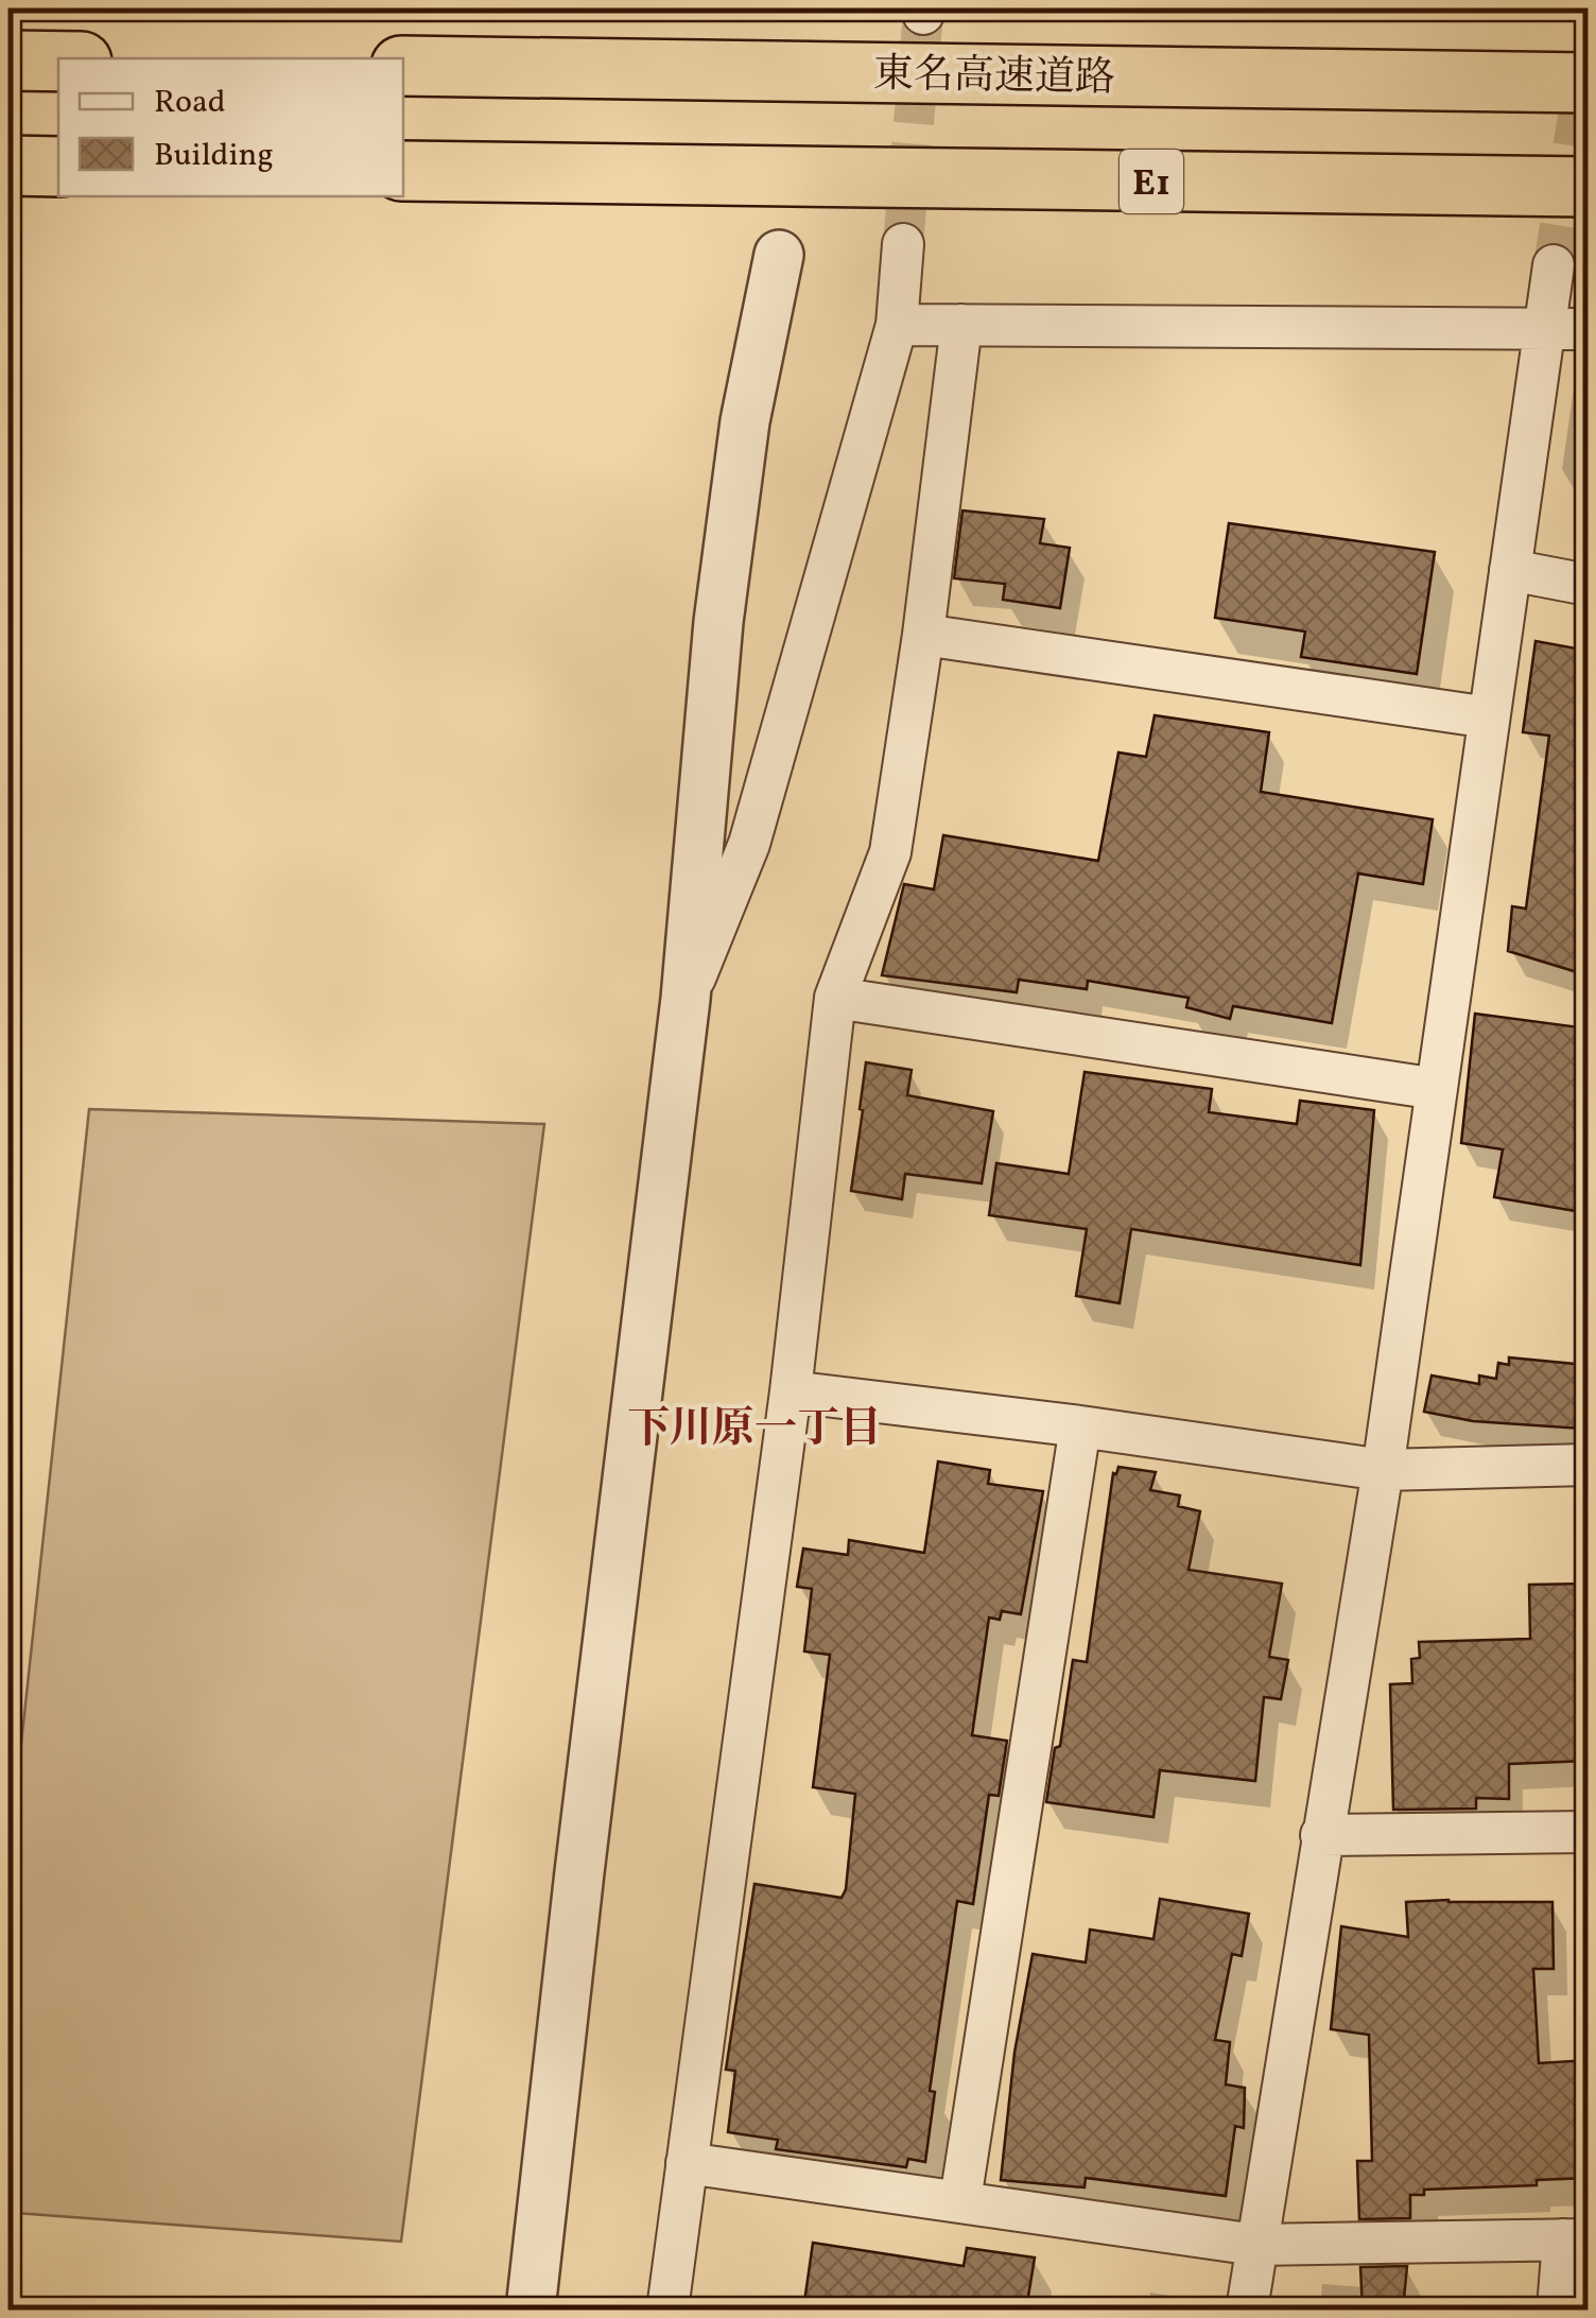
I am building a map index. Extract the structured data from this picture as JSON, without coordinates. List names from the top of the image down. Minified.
{"streets":{"highway":["東名高速道路","E1"]},"districts":["下川原一丁目"],"legend":["Road","Building"]}
